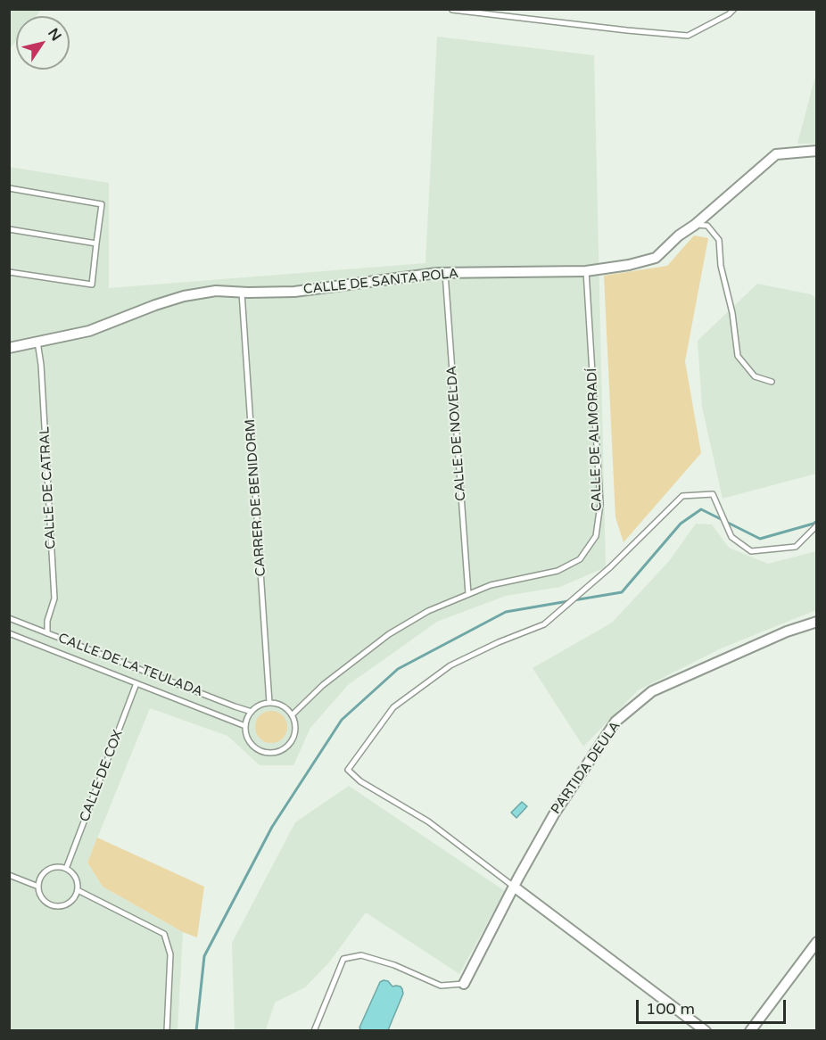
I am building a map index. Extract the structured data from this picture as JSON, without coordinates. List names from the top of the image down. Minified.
{"streets":{"street":["CALLE DE SANTA POLA","PARTIDA DEULA"],"lane":["CALLE DE NOVELDA","CALLE DE ALMORADÍ","CALLE DE CATRAL","CARRER DE BENIDORM","CALLE DE LA TEULADA","CALLE DE COX"]},"crossings":[["CALLE DE SANTA POLA","CALLE DE NOVELDA"],["CALLE DE SANTA POLA","CALLE DE ALMORADÍ"],["CALLE DE SANTA POLA","CALLE DE CATRAL"],["CALLE DE SANTA POLA","CARRER DE BENIDORM"],["CALLE DE NOVELDA","CALLE DE ALMORADÍ"],["CALLE DE ALMORADÍ","CARRER DE BENIDORM"],["CALLE DE ALMORADÍ","CALLE DE LA TEULADA"],["CALLE DE CATRAL","CALLE DE LA TEULADA"],["CARRER DE BENIDORM","CALLE DE LA TEULADA"],["CALLE DE LA TEULADA","CALLE DE COX"]],"scale_bar":"100 m","north":"top right"}
